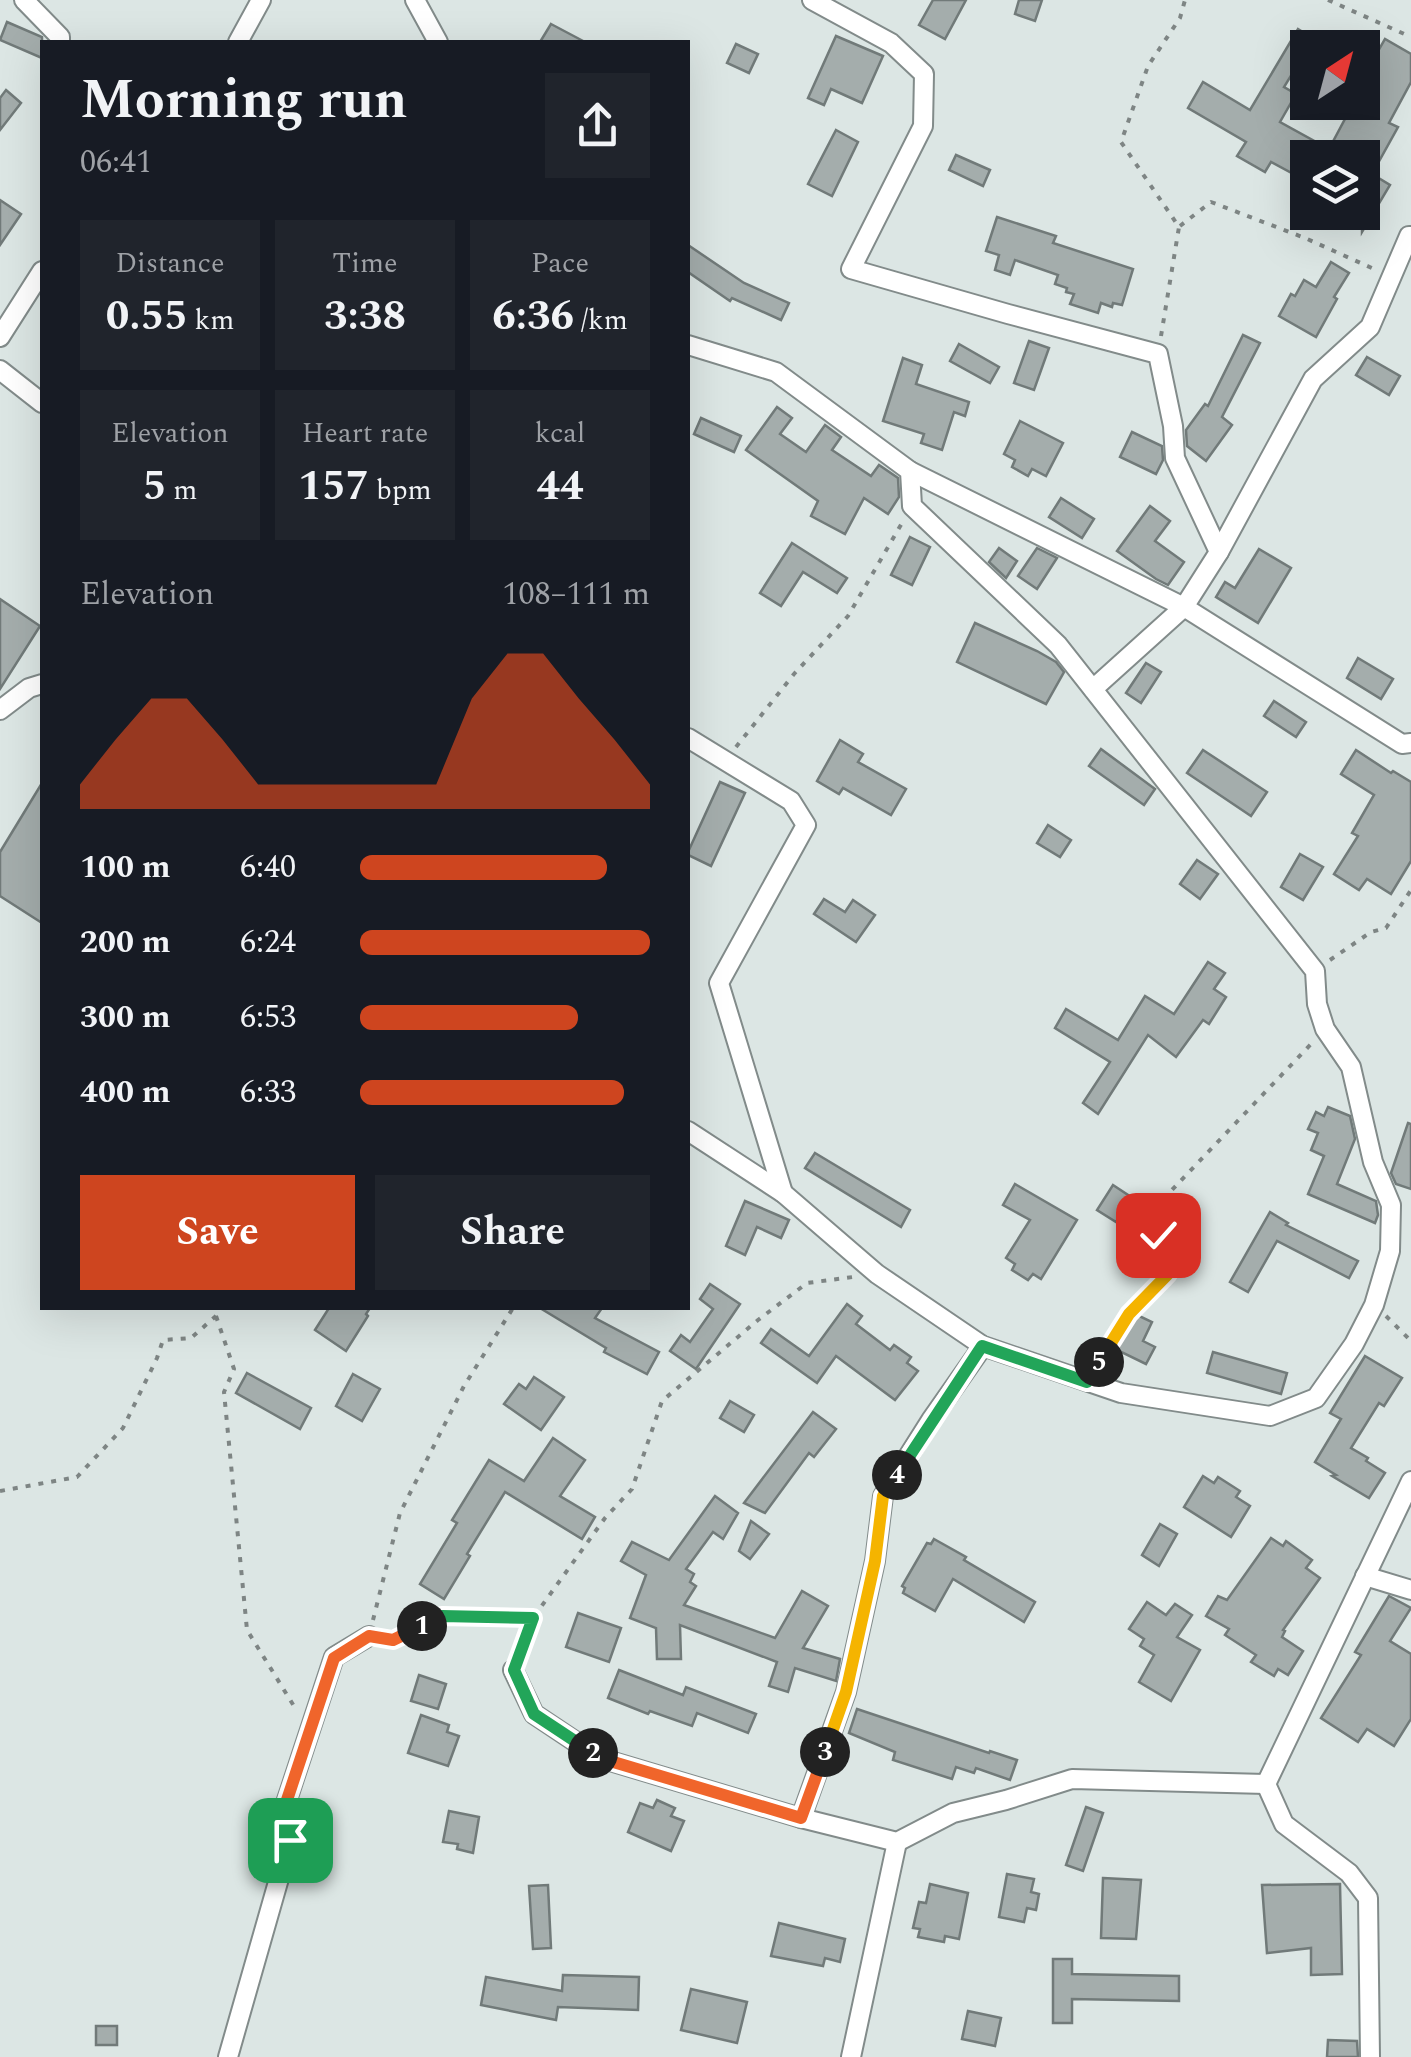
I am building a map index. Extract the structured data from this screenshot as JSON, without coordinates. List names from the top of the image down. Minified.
{"north":"top right","page":{"heading":["Morning run","06:41"],"stats":[["Distance","0.55 km"],["Time","3:38"],["Pace","6:36 /km"],["Elevation","5 m"],["Heart rate","157 bpm"],["kcal","44"]],"chart":["Elevation","108–111 m"],"list":[{"name":"100 m","note":"6:40"},{"name":"200 m","note":"6:24"},{"name":"300 m","note":"6:53"},{"name":"400 m","note":"6:33"}],"buttons":["Save","Share"],"pins":["5","4","1","3","2"]}}
